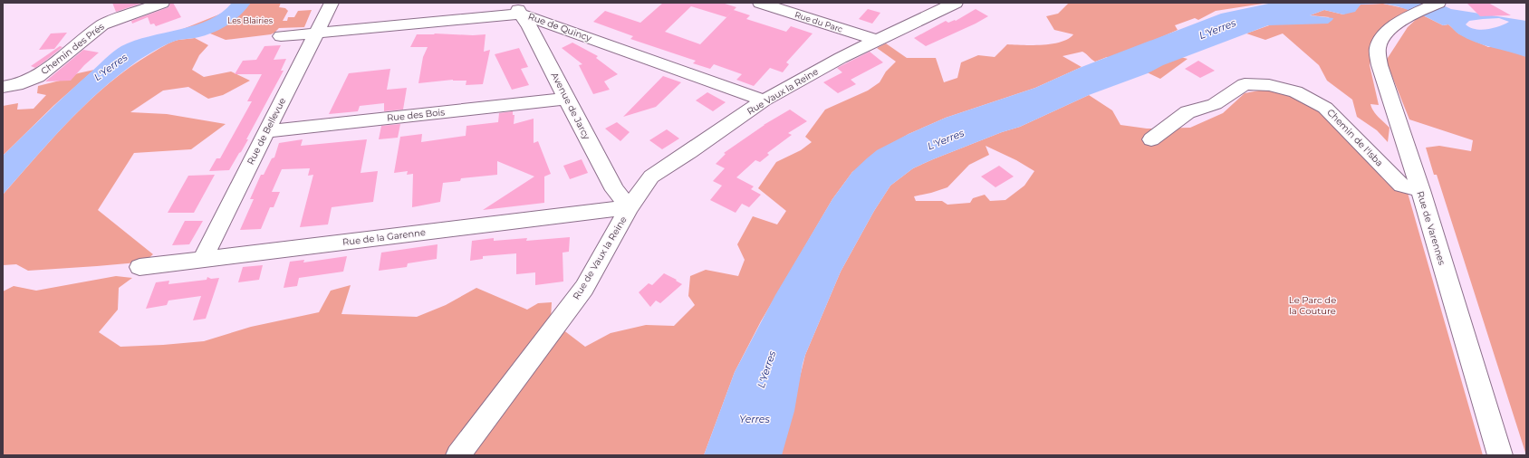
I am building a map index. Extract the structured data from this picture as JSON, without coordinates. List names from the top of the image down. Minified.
{"streets":{"street":["Rue du Parc","Rue de Quincy","Chemin des Prés","Rue Vaux la Reine","Avenue de Jarcy","Rue des Bois","Rue de Bellevue","Chemin de l'Isba","Rue de Varennes","Rue de la Garenne","Rue de Vaux la Reine"]},"crossings":[["Rue du Parc","Rue Vaux la Reine"],["Rue de Quincy","Rue Vaux la Reine"],["Rue de Quincy","Avenue de Jarcy"],["Rue de Quincy","Rue de Bellevue"],["Rue Vaux la Reine","Avenue de Jarcy"],["Rue Vaux la Reine","Rue de la Garenne"],["Rue Vaux la Reine","Rue de Vaux la Reine"],["Avenue de Jarcy","Rue des Bois"],["Avenue de Jarcy","Rue de la Garenne"],["Avenue de Jarcy","Rue de Vaux la Reine"],["Rue des Bois","Rue de Bellevue"],["Rue de Bellevue","Rue de la Garenne"],["Chemin de l'Isba","Rue de Varennes"],["Rue de la Garenne","Rue de Vaux la Reine"]],"water":["L'Yerres","Yerres"],"parks":["Les Blairies","Le Parc de la Couture"]}
